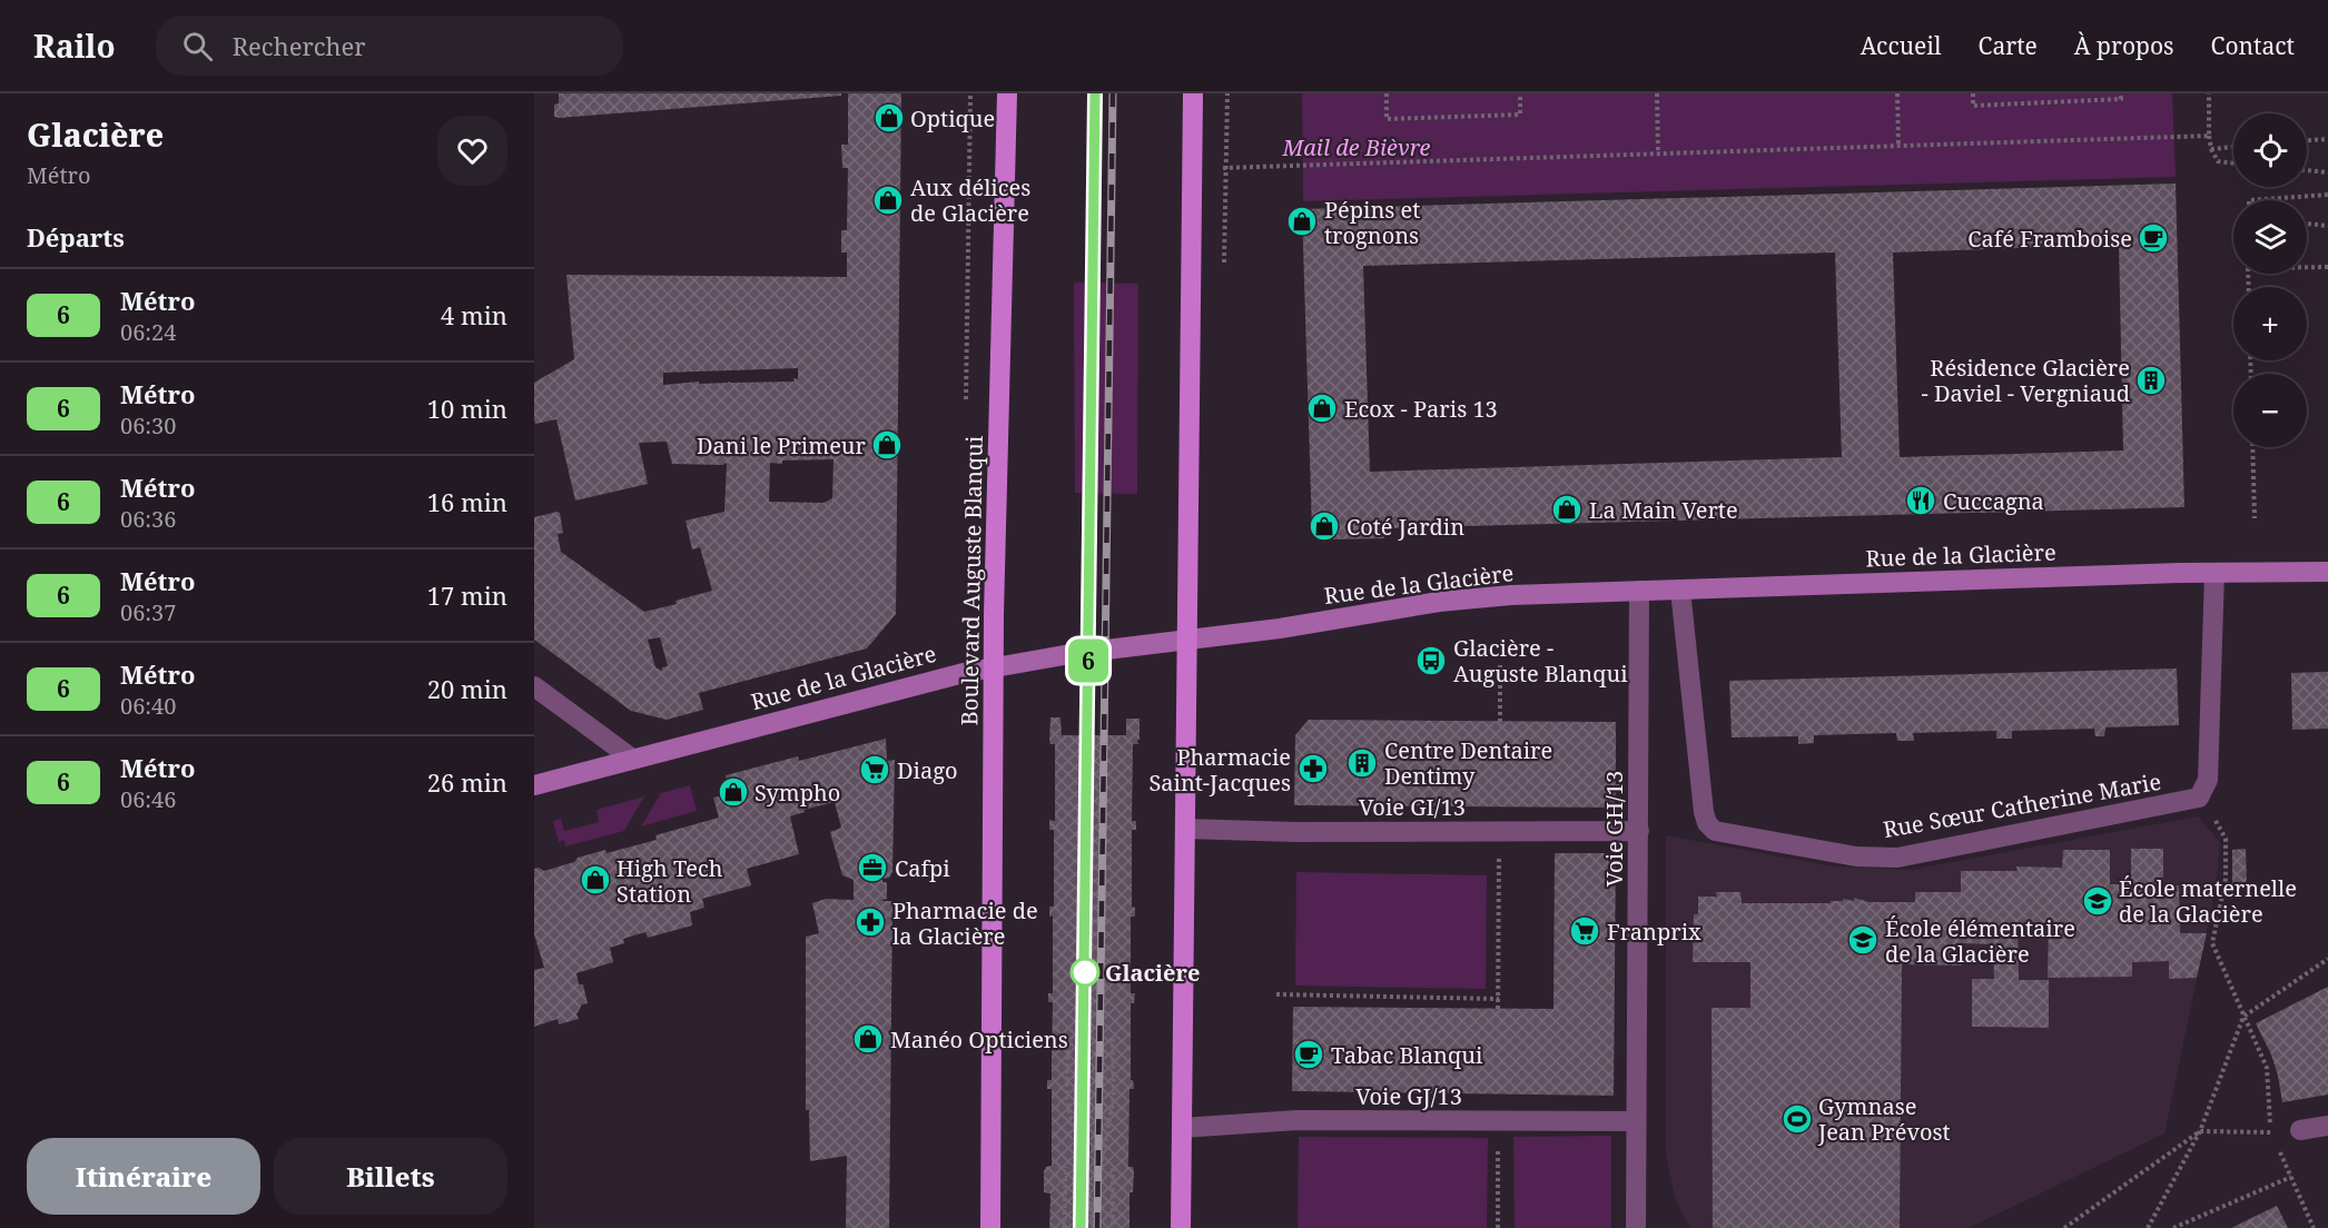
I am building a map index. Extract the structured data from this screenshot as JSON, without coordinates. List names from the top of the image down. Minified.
{"streets":{"main road":["Boulevard Auguste Blanqui"],"street":["Rue de la Glacière","Rue Sœur Catherine Marie","Voie GI/13","Voie GH/13","Voie GJ/13"]},"crossings":[["Rue de la Glacière","Boulevard Auguste Blanqui"],["Rue de la Glacière","Rue Sœur Catherine Marie"],["Rue de la Glacière","Voie GH/13"],["Voie GI/13","Voie GH/13"],["Voie GH/13","Voie GJ/13"]],"parks":["Mail de Bièvre"],"places":{"shop":["Optique","Aux délices de Glacière","Pépins et trognons","Ecox - Paris 13","Dani le Primeur","La Main Verte","Coté Jardin","Sympho","High Tech Station","Manéo Opticiens"],"cafe":["Café Framboise","Tabac Blanqui"],"building":["Résidence Glacière - Daviel - Vergniaud","Centre Dentaire Dentimy"],"restaurant":["Cuccagna"],"bus stop":["Glacière - Auguste Blanqui"],"pharmacy":["Pharmacie Saint-Jacques","Pharmacie de la Glacière"],"supermarket":["Diago","Franprix"],"office":["Cafpi"],"school or university":["École maternelle de la Glacière","École élémentaire de la Glacière"],"other":["Glacière"],"sports":["Gymnase Jean Prévost"]},"lines":["metro line 6"],"page":{"header":"Railo","search":"Rechercher","nav":["Accueil","Carte","À propos","Contact"],"heading":[["Glacière","Métro"],"Départs"],"on_map":"6","map_buttons":["+","−"],"list":[{"mark":"6","name":"Métro","note":"06:24","value":"4 min"},{"mark":"6","name":"Métro","note":"06:30","value":"10 min"},{"mark":"6","name":"Métro","note":"06:36","value":"16 min"},{"mark":"6","name":"Métro","note":"06:37","value":"17 min"},{"mark":"6","name":"Métro","note":"06:40","value":"20 min"},{"mark":"6","name":"Métro","note":"06:46","value":"26 min"}],"buttons":["Itinéraire","Billets"]}}
